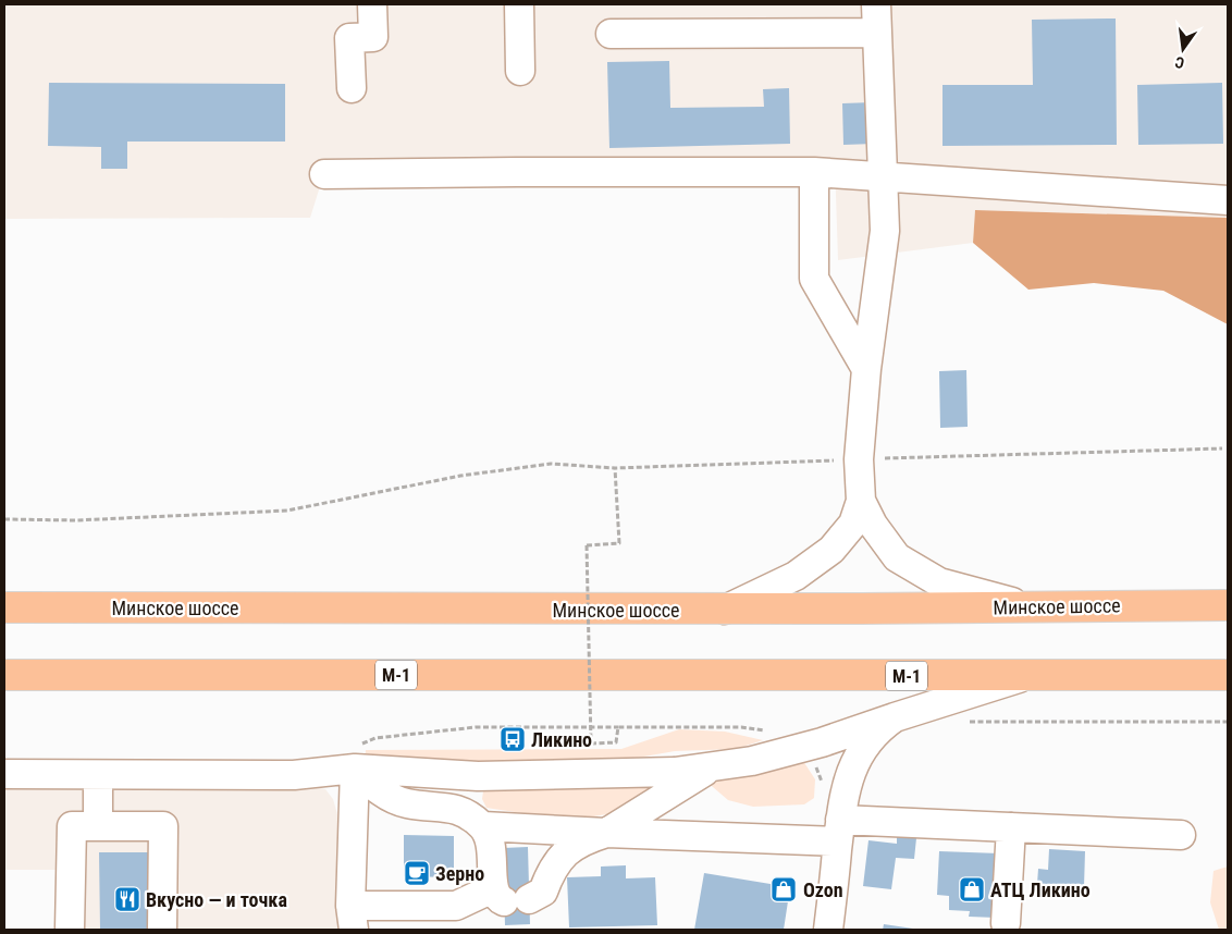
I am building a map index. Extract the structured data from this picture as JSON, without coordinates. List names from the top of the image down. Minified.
{"streets":{"highway":["Минское шоссе","М-1"]},"places":{"bus stop":["Ликино"],"cafe":["Зерно"],"shop":["Ozon","АТЦ Ликино"],"restaurant":["Вкусно — и точка"]},"north":"bottom"}
